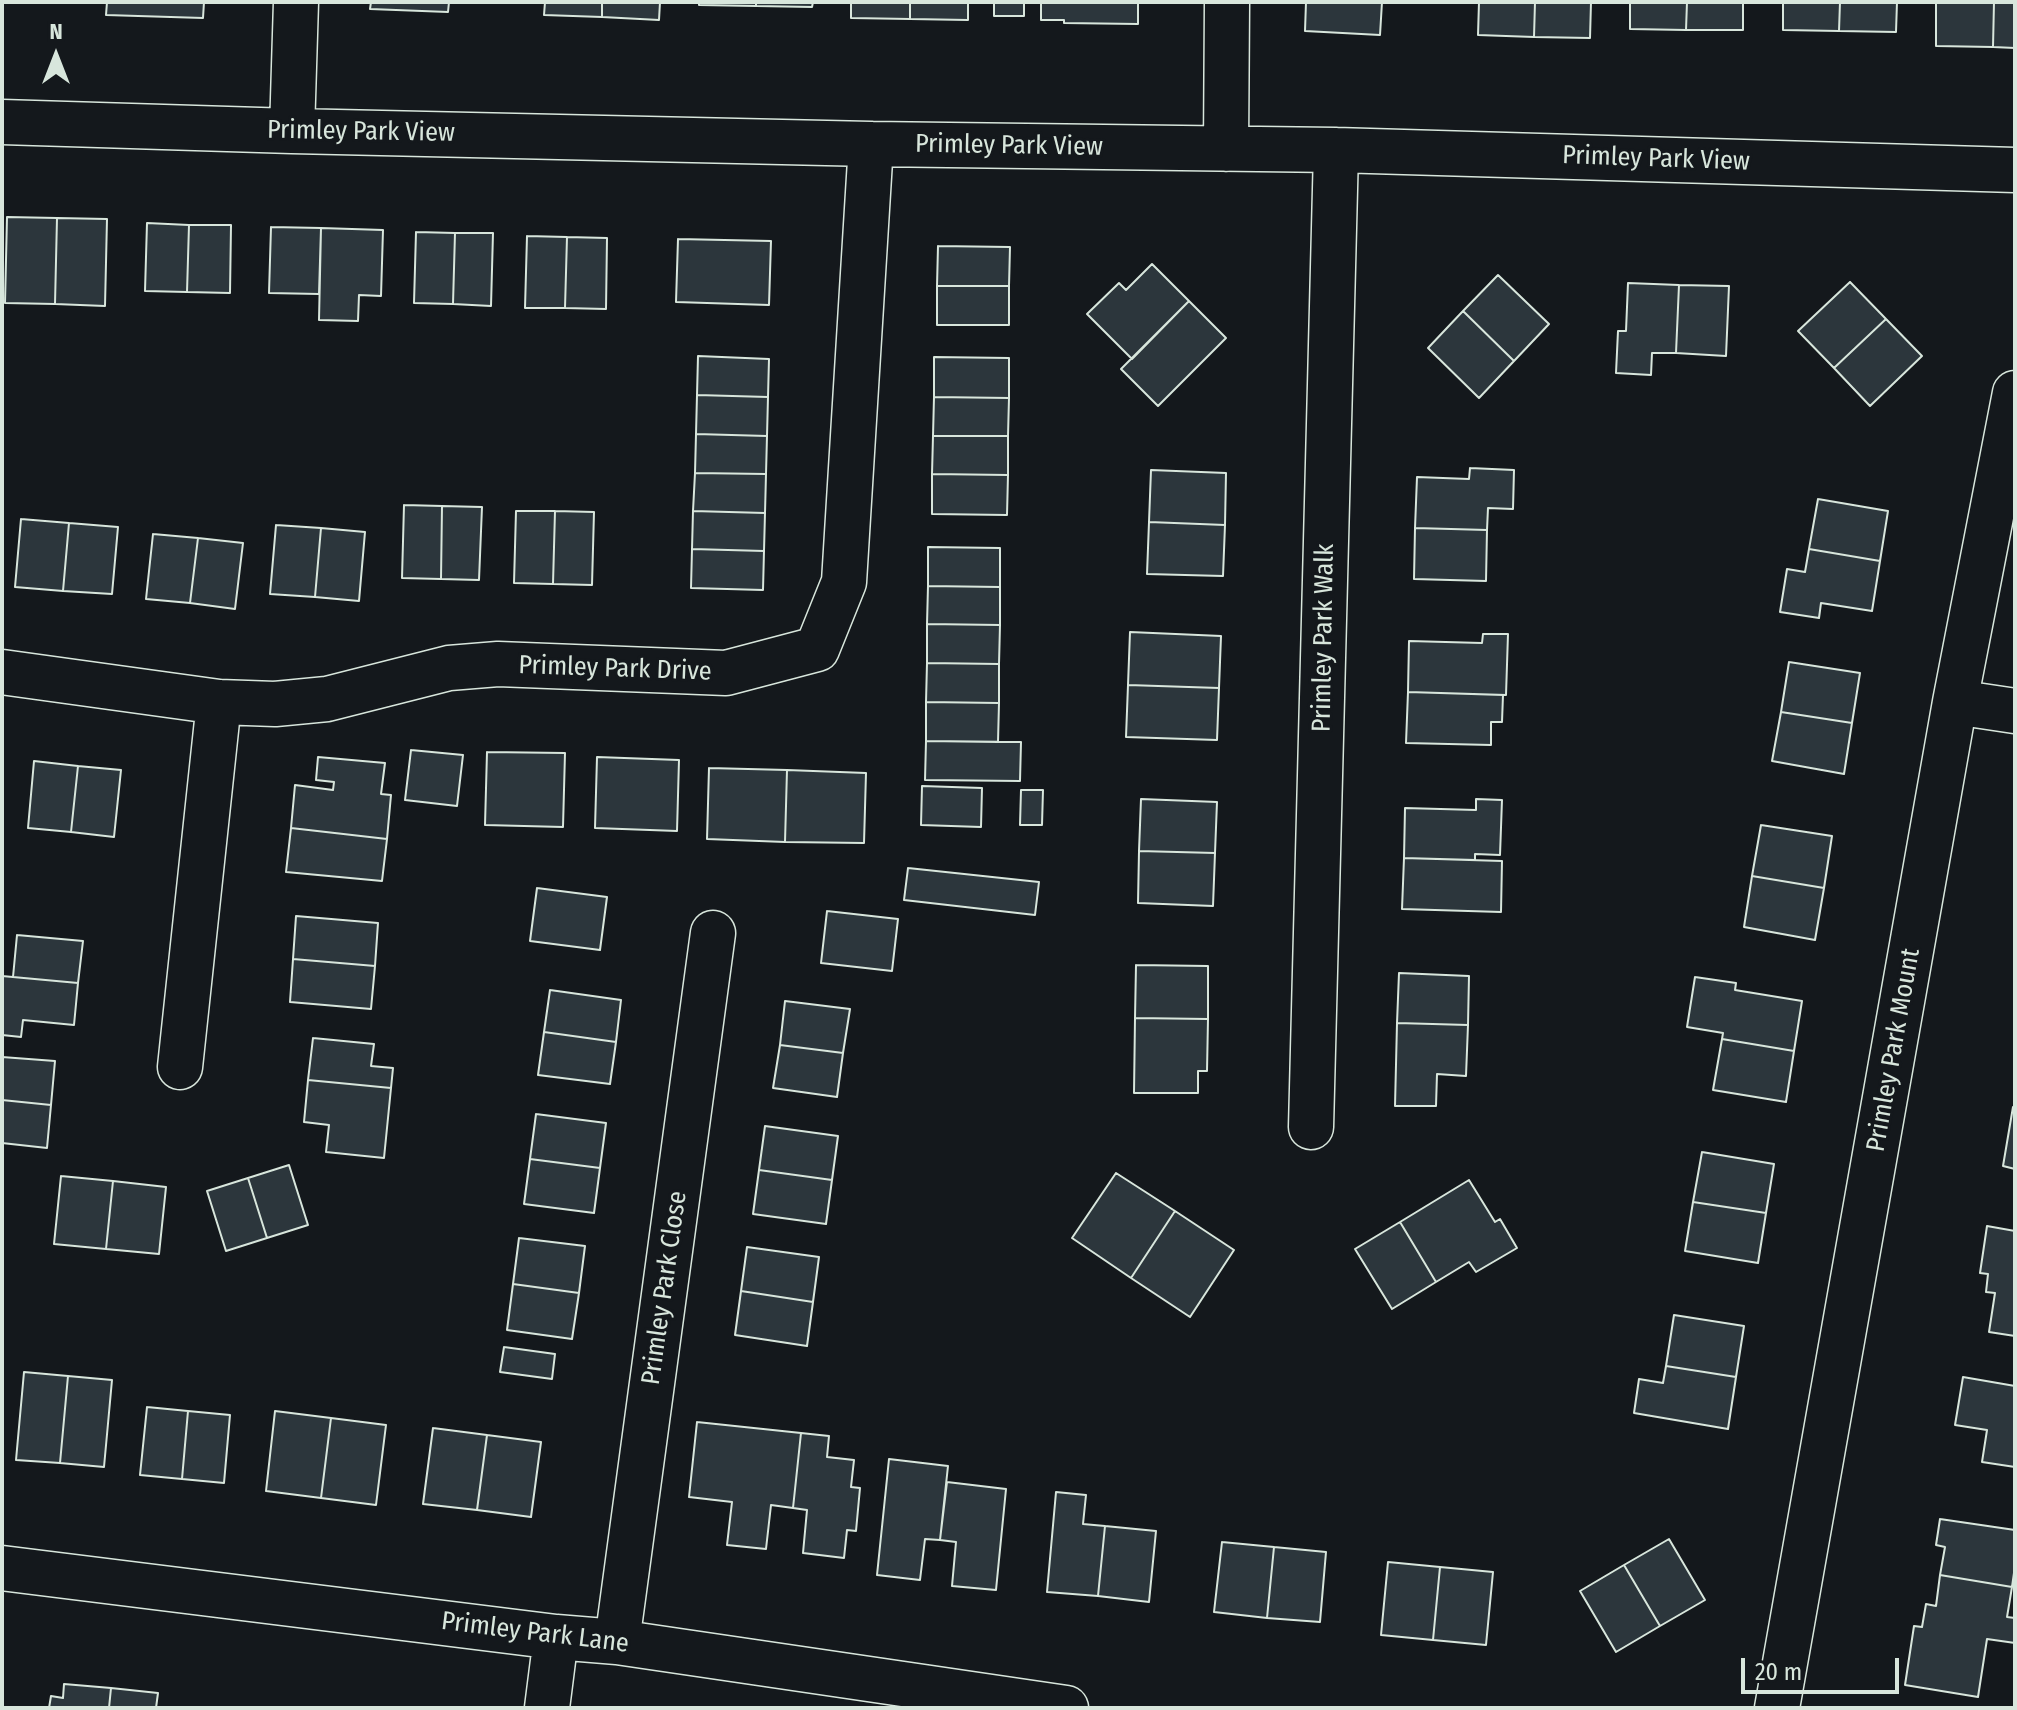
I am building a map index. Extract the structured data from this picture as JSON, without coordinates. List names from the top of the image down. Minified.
{"streets":{"street":["Primley Park View","Primley Park Walk","Primley Park Drive","Primley Park Mount","Primley Park Close","Primley Park Lane"]},"crossings":[["Primley Park View","Primley Park Walk"],["Primley Park View","Primley Park Drive"],["Primley Park Close","Primley Park Lane"]],"scale_bar":"20 m","north":"top"}
